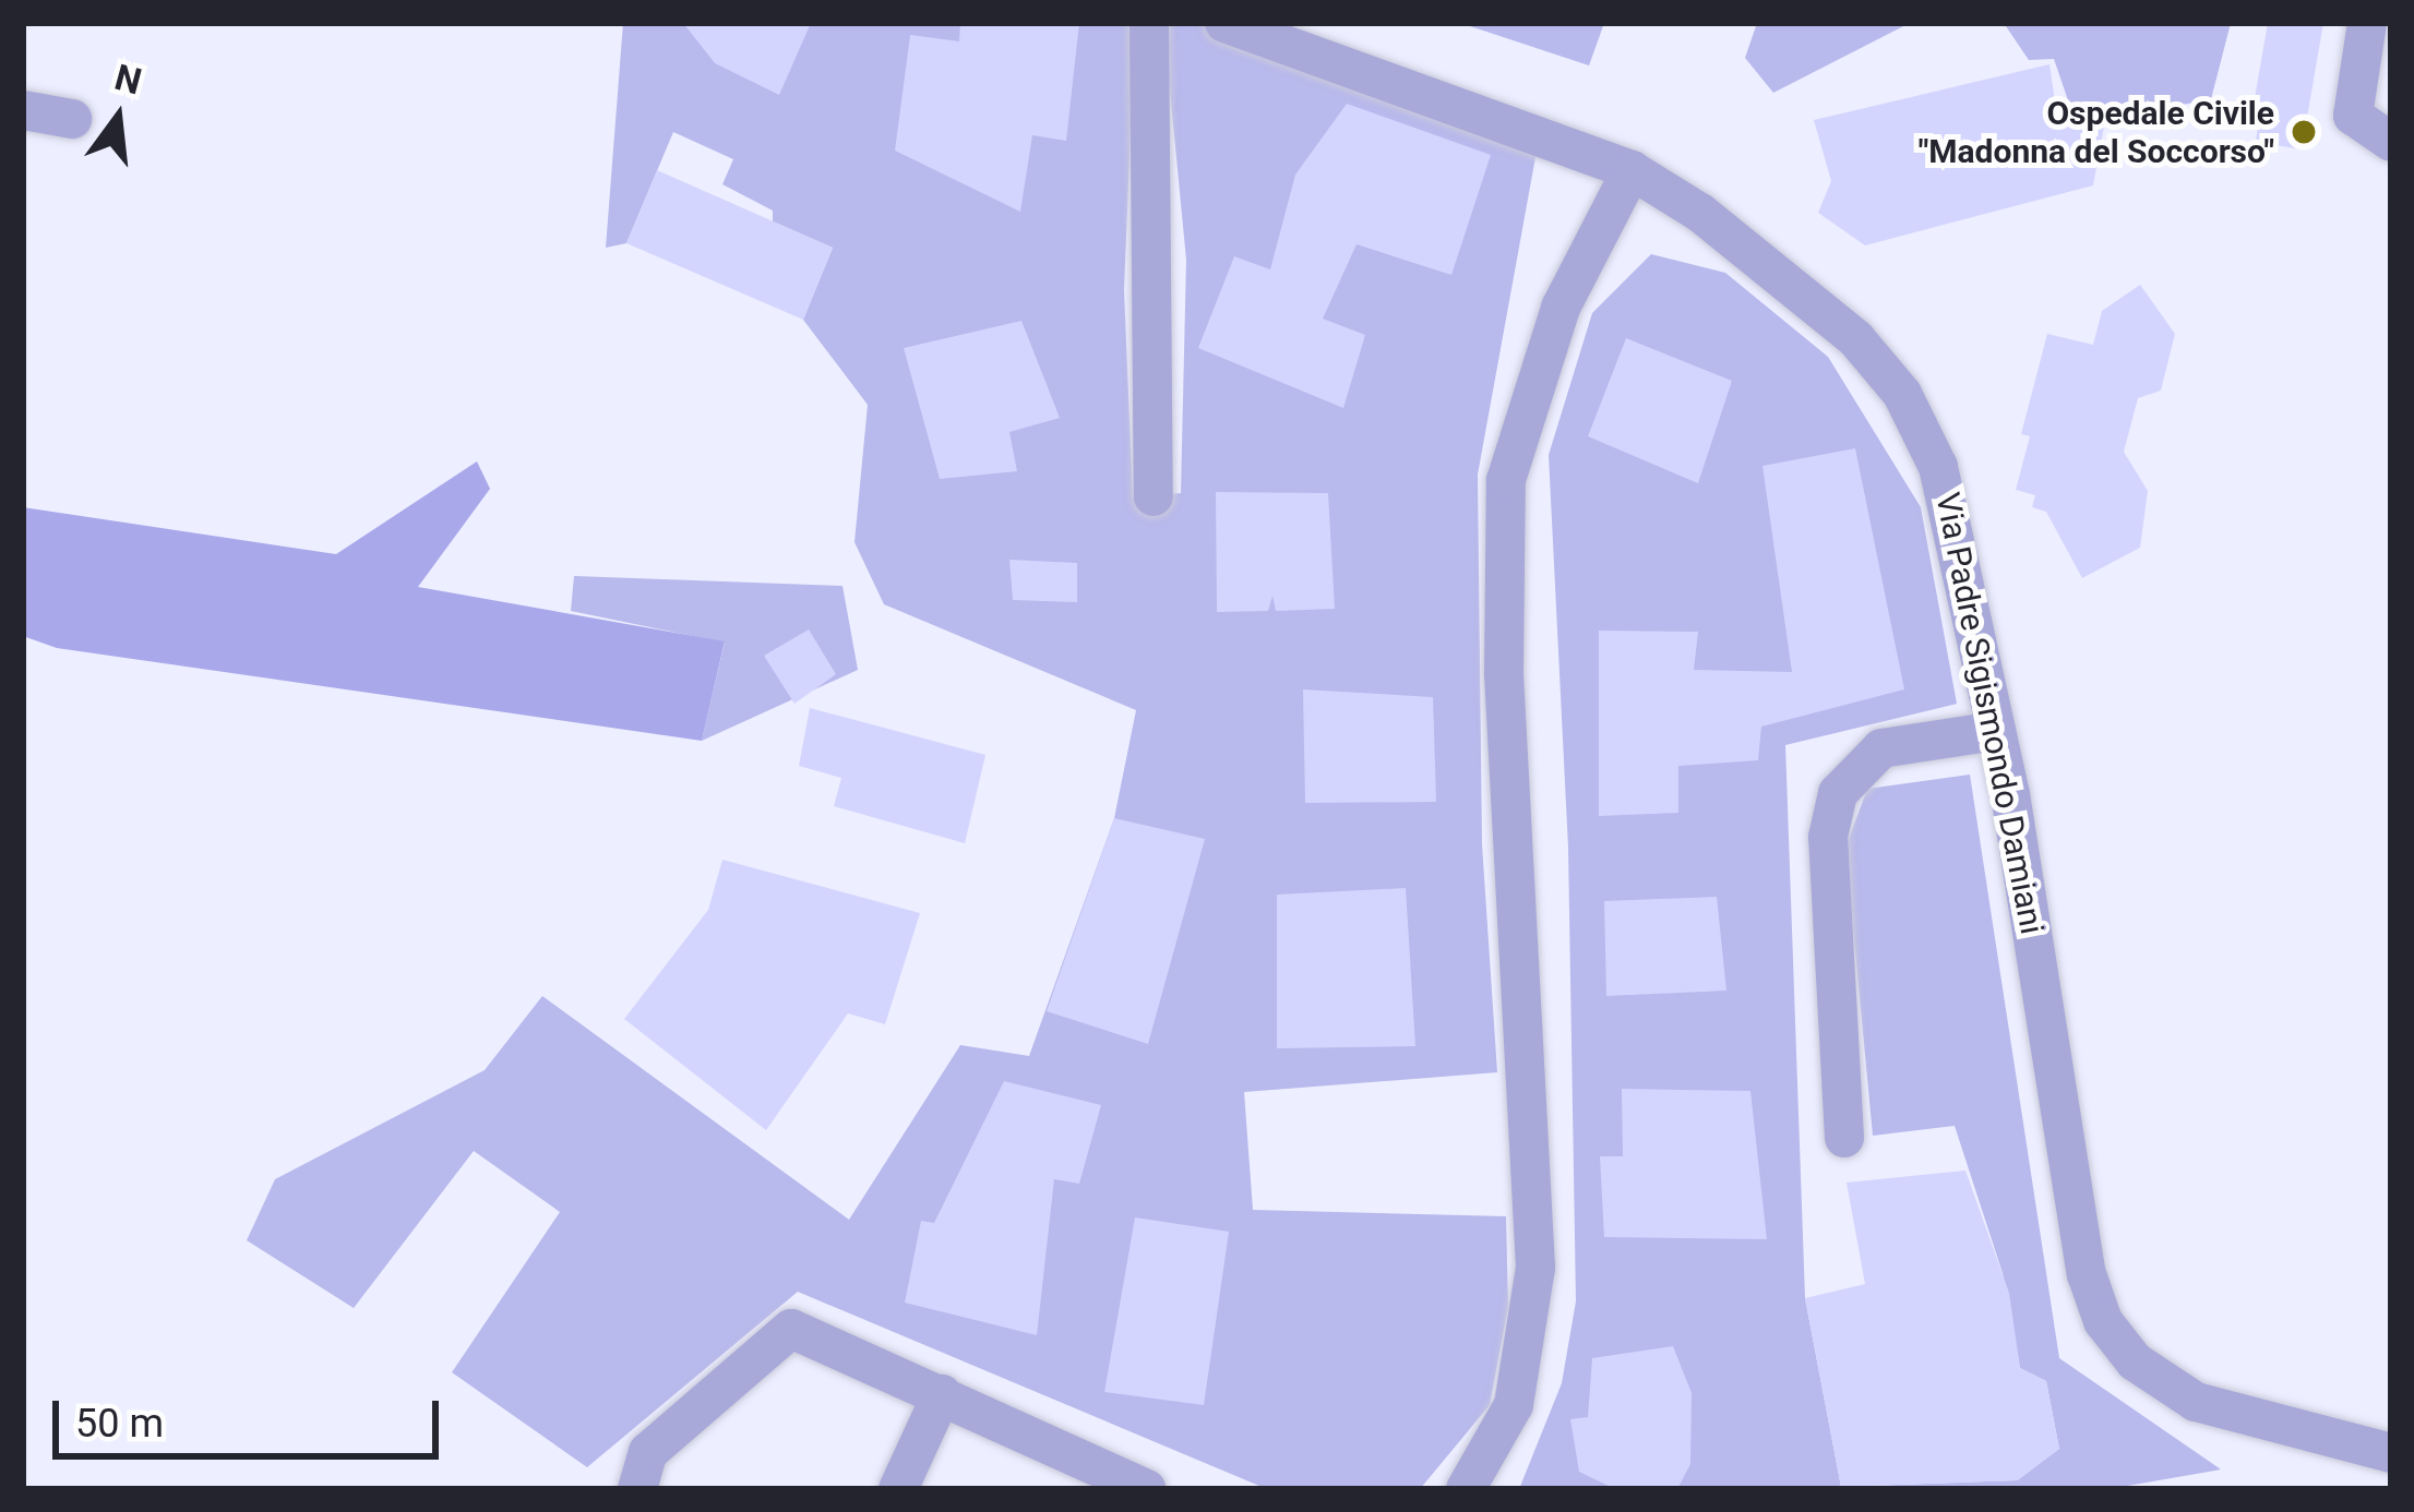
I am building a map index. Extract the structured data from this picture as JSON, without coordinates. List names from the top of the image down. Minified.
{"streets":{"street":["Via Padre Sigismondo Damiani"]},"places":["Ospedale Civile \"Madonna del Soccorso\""],"scale_bar":"50 m","north":"top"}
